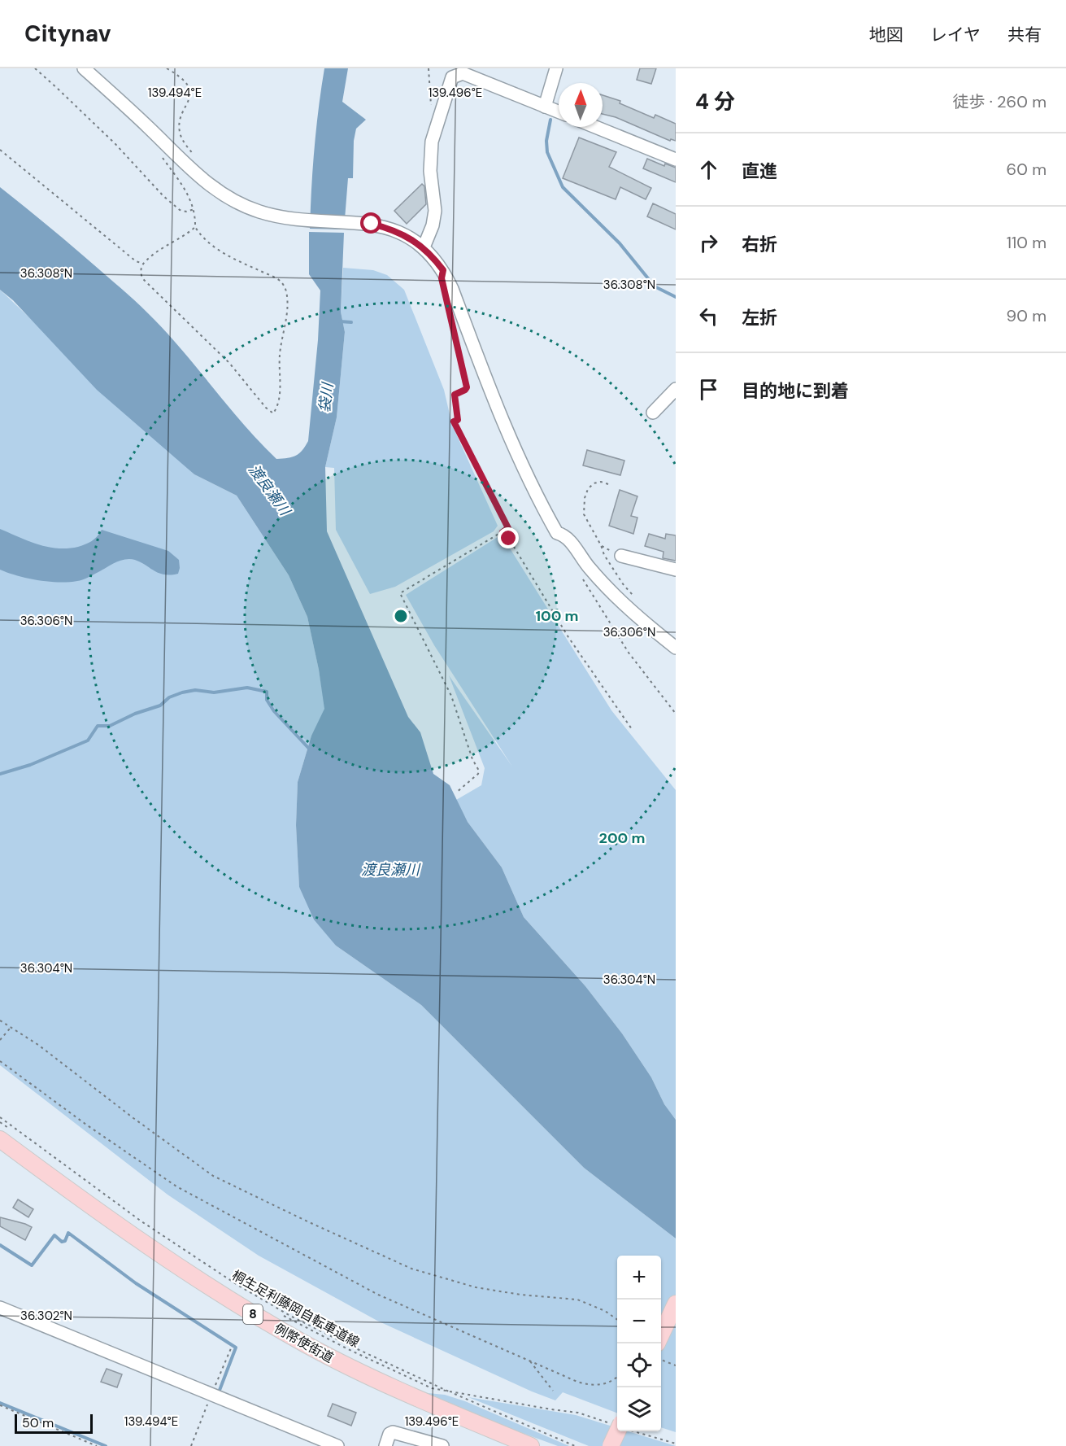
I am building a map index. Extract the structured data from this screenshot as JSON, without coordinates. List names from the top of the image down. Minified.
{"streets":{"main road":["8","例幣使街道"],"path":["桐生足利藤岡自転車道線"]},"water":["袋川","渡良瀬川"],"scale_bar":"50 m","north":"top","page":{"header":"Citynav","nav":["地図","レイヤ","共有"],"heading":["4 分","徒歩 · 260 m"],"list":[["直進","60 m"],["右折","110 m"],["左折","90 m"],"目的地に到着"],"map_buttons":["+","−"],"scale":"50 m"},"coordinates":["139.494°E","139.496°E","36.308°N","36.306°N","36.304°N","36.302°N"],"rings":["100 m","200 m"]}
